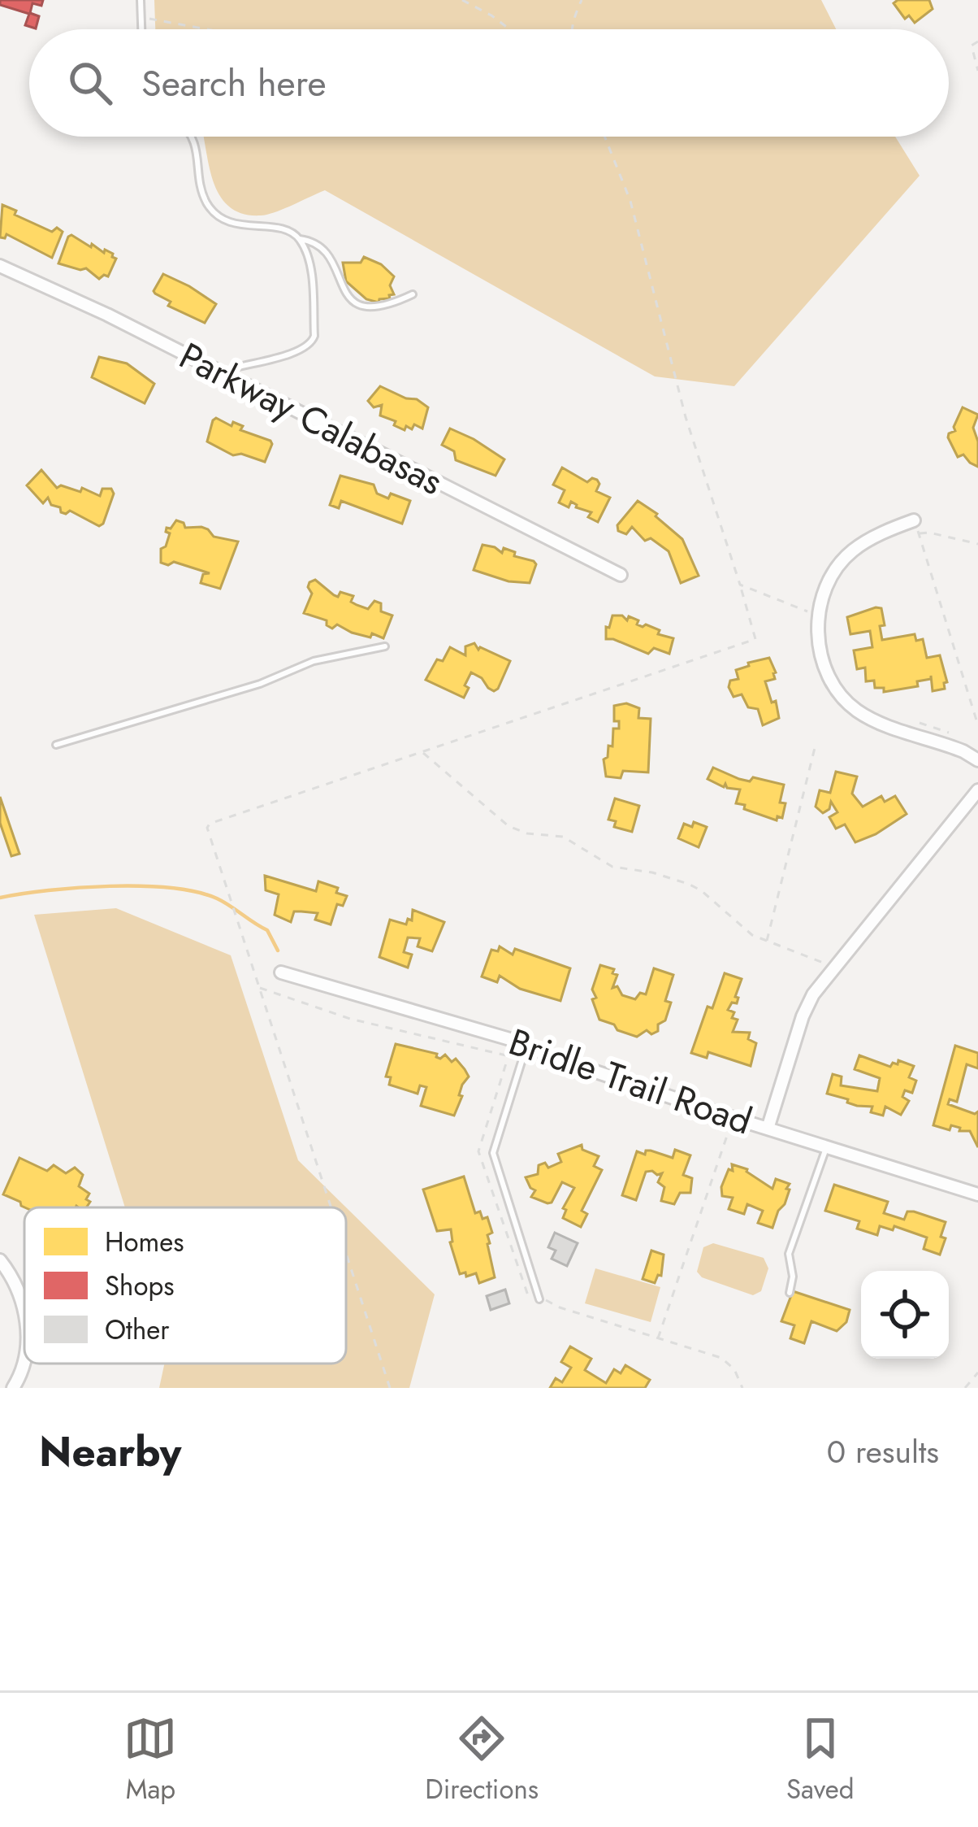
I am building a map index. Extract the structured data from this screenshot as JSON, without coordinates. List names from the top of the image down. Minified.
{"streets":{"street":["Parkway Calabasas","Bridle Trail Road"]},"legend":["Homes","Shops","Other"],"page":{"search":"Search here","heading":["Nearby","0 results"],"nav":["Map","Directions","Saved"]}}
